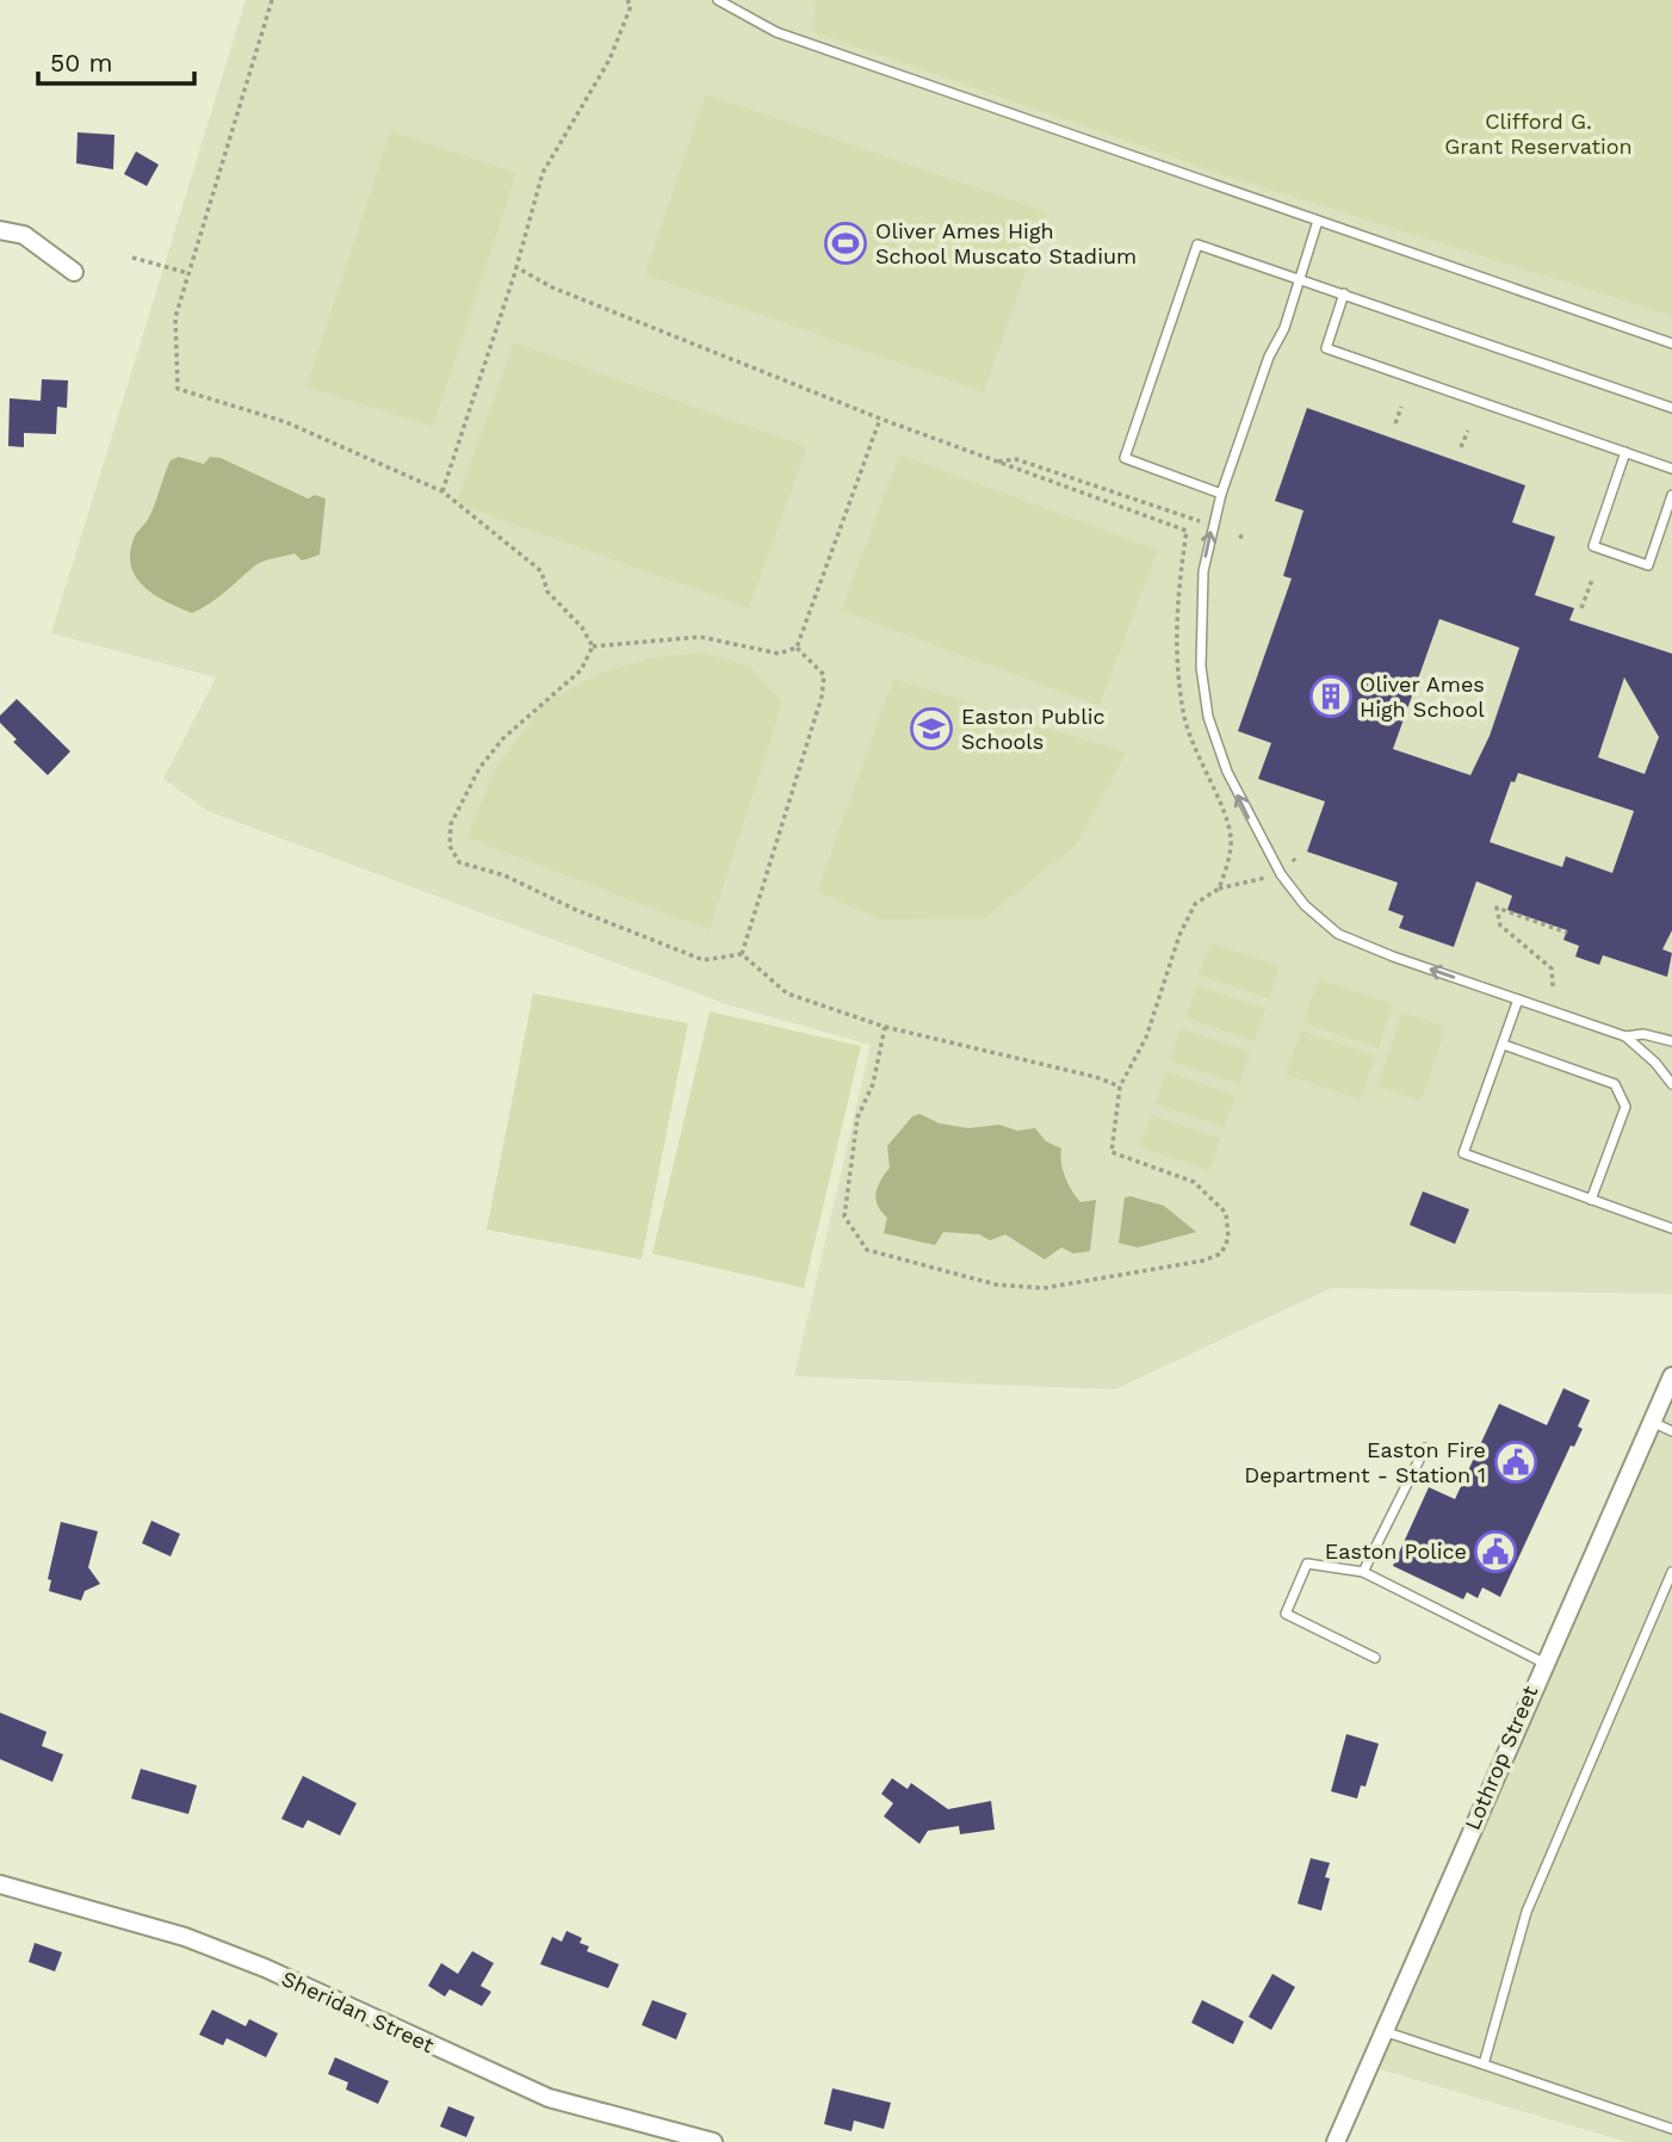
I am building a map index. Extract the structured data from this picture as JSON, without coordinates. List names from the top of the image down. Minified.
{"streets":{"street":["Lothrop Street","Sheridan Street"]},"parks":["Clifford G. Grant Reservation"],"places":{"sports":["Oliver Ames High School Muscato Stadium"],"building":["Oliver Ames High School"],"school or university":["Easton Public Schools"],"public building":["Easton Fire Department - Station 1","Easton Police"]},"scale_bar":"50 m"}
